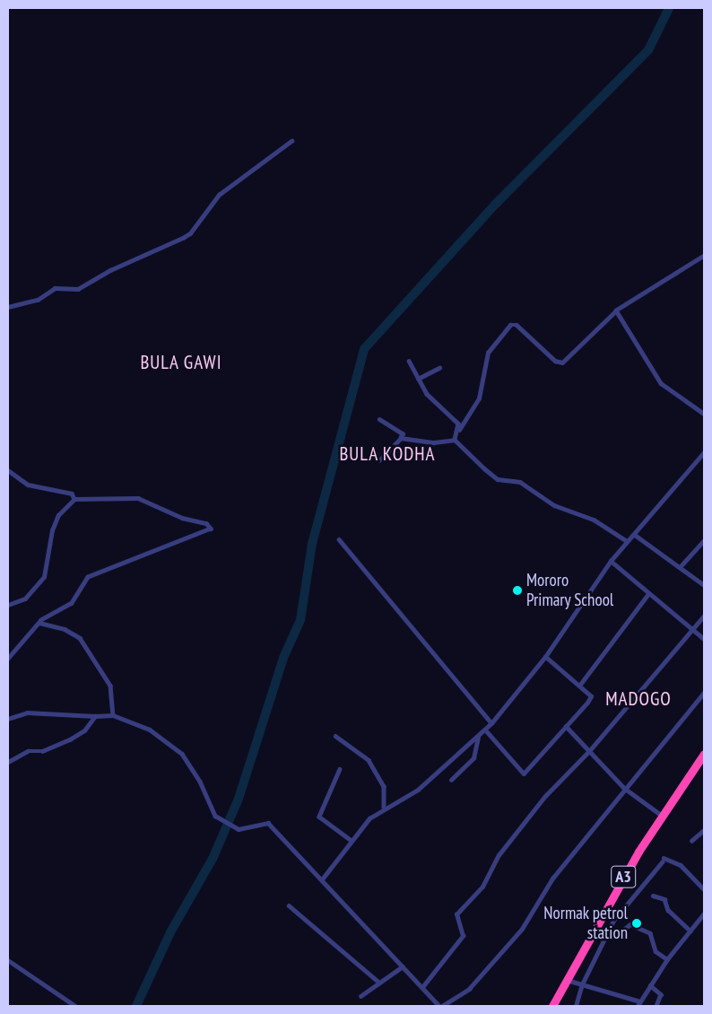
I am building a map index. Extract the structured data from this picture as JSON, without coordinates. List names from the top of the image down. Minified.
{"streets":{"highway":["A3"]},"districts":["BULA GAWI","BULA KODHA","MADOGO"],"places":["Mororo Primary School","Normak petrol station"]}
